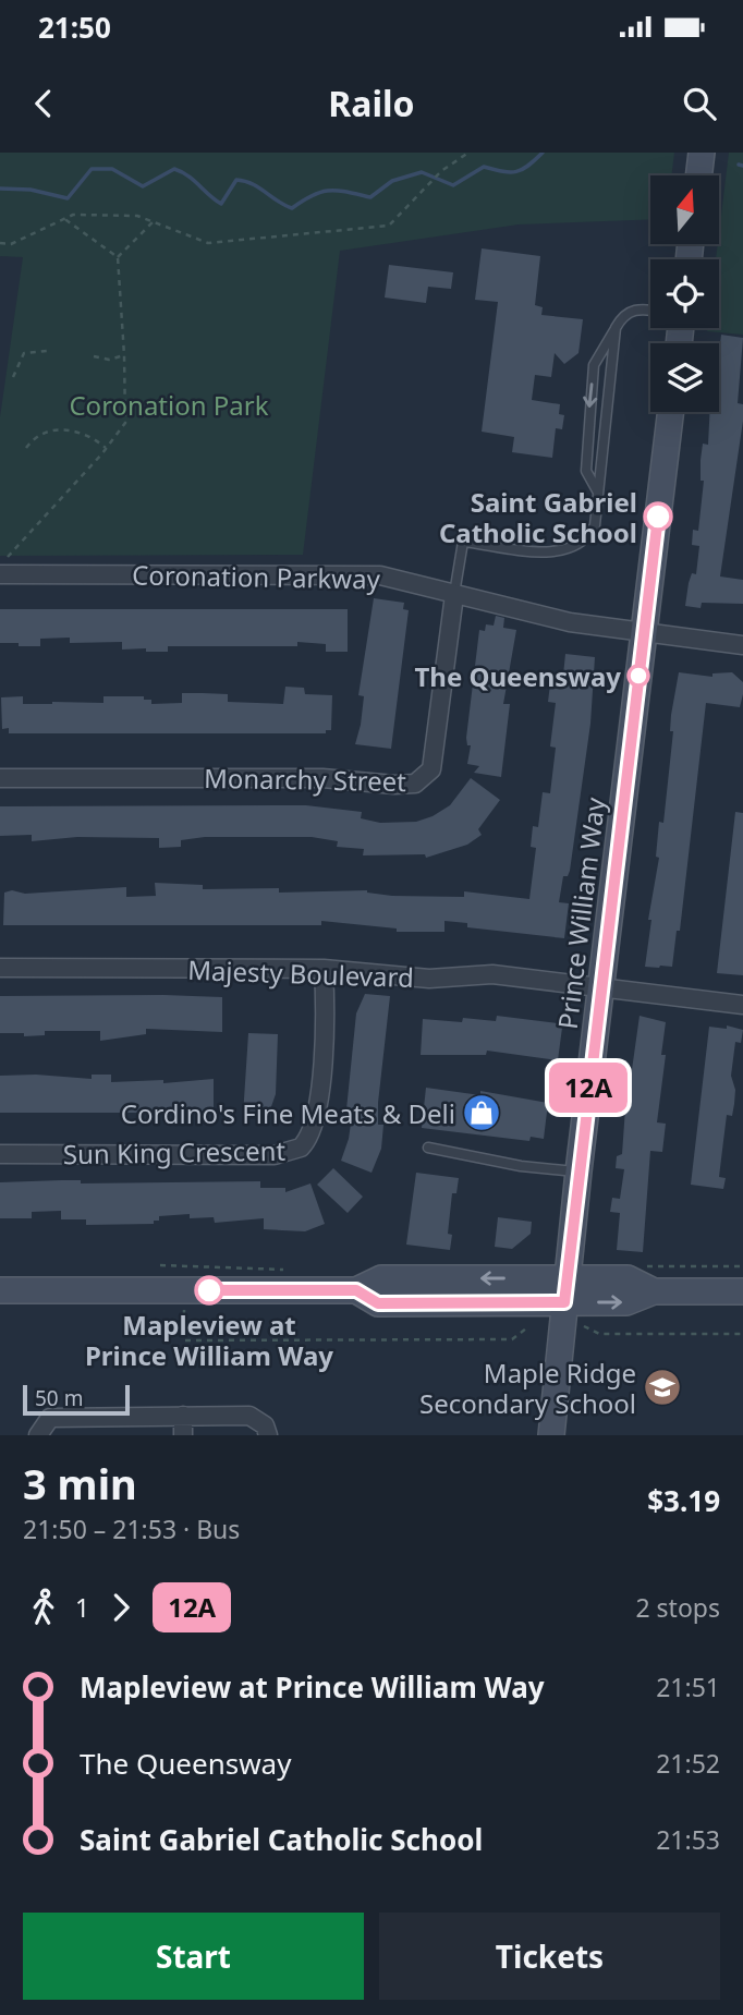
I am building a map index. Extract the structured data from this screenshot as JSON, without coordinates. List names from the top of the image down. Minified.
{"streets":{"street":["Coronation Parkway","Monarchy Street","Prince William Way","Majesty Boulevard","Sun King Crescent"]},"crossings":[["Coronation Parkway","Monarchy Street"],["Coronation Parkway","Prince William Way"],["Prince William Way","Majesty Boulevard"],["Majesty Boulevard","Sun King Crescent"]],"parks":["Coronation Park"],"places":{"other":["Saint Gabriel Catholic School","The Queensway","Mapleview at Prince William Way"],"shop":["Cordino's Fine Meats & Deli"],"school or university":["Maple Ridge Secondary School"]},"lines":["bus line 12A"],"scale_bar":"50 m","north":"top","page":{"status":"21:50","header":"Railo","on_map":"12A","scale":"50 m","heading":["3 min","21:50 – 21:53 · Bus","$3.19"],"legs":["1","12A","2 stops"],"list":[{"name":"Mapleview at Prince William Way","value":"21:51"},{"name":"The Queensway","value":"21:52"},{"name":"Saint Gabriel Catholic School","value":"21:53"}],"buttons":["Start","Tickets"]}}
